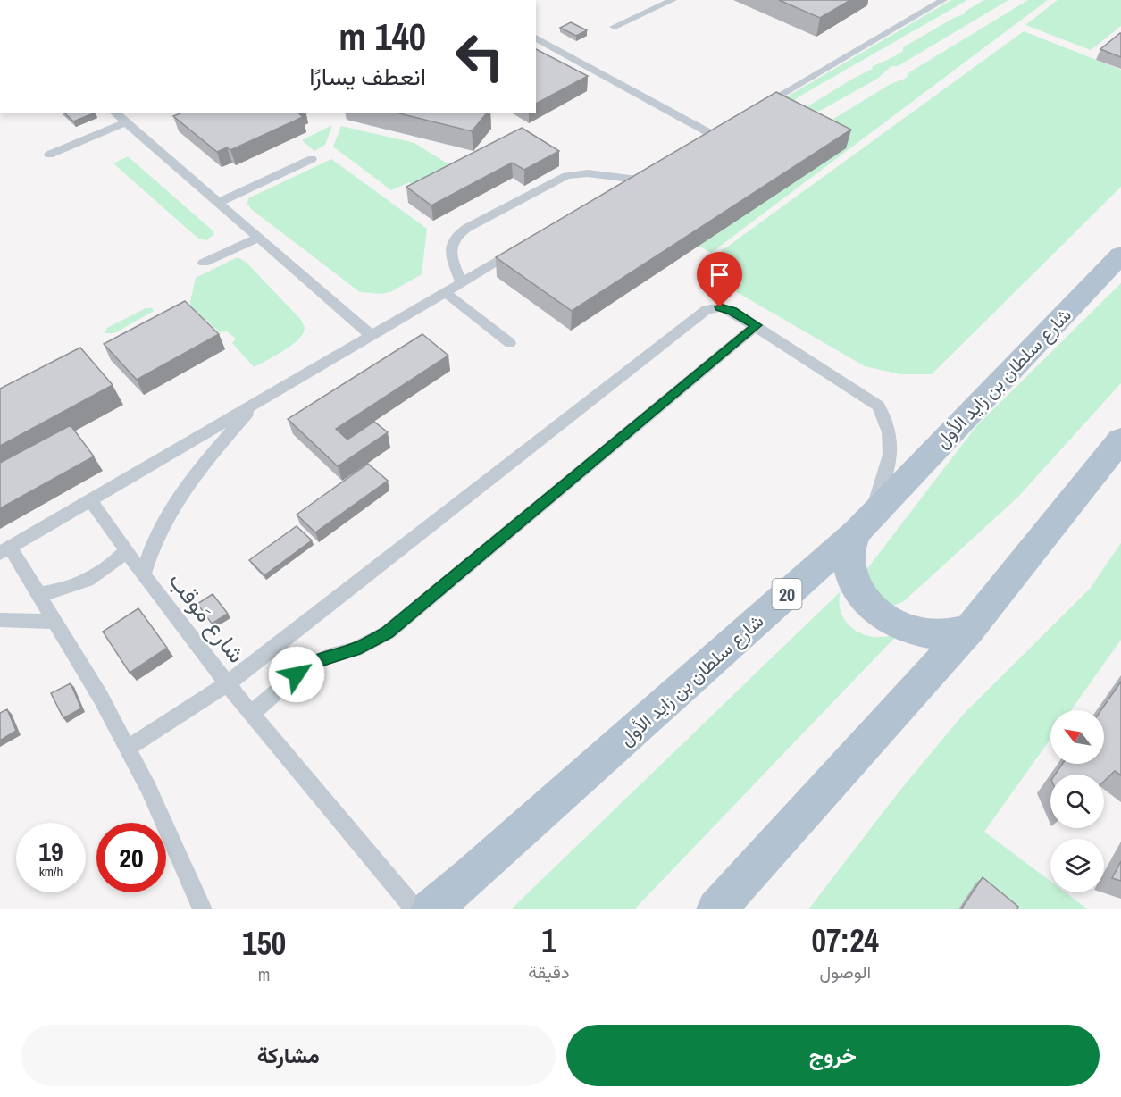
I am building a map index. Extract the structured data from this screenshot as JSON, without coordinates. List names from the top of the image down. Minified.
{"streets":{"main road":["شارع سلطان بن زايد الأول","20"],"lane":["شارع مَوقب"]},"north":"top left","page":{"turn":["140 m","انعطف يسارًا"],"speed":"19 km/h","limit":"20","eta":["07:24","الوصول","1","دقيقة","150","m"],"buttons":["خروج","مشاركة"]}}
